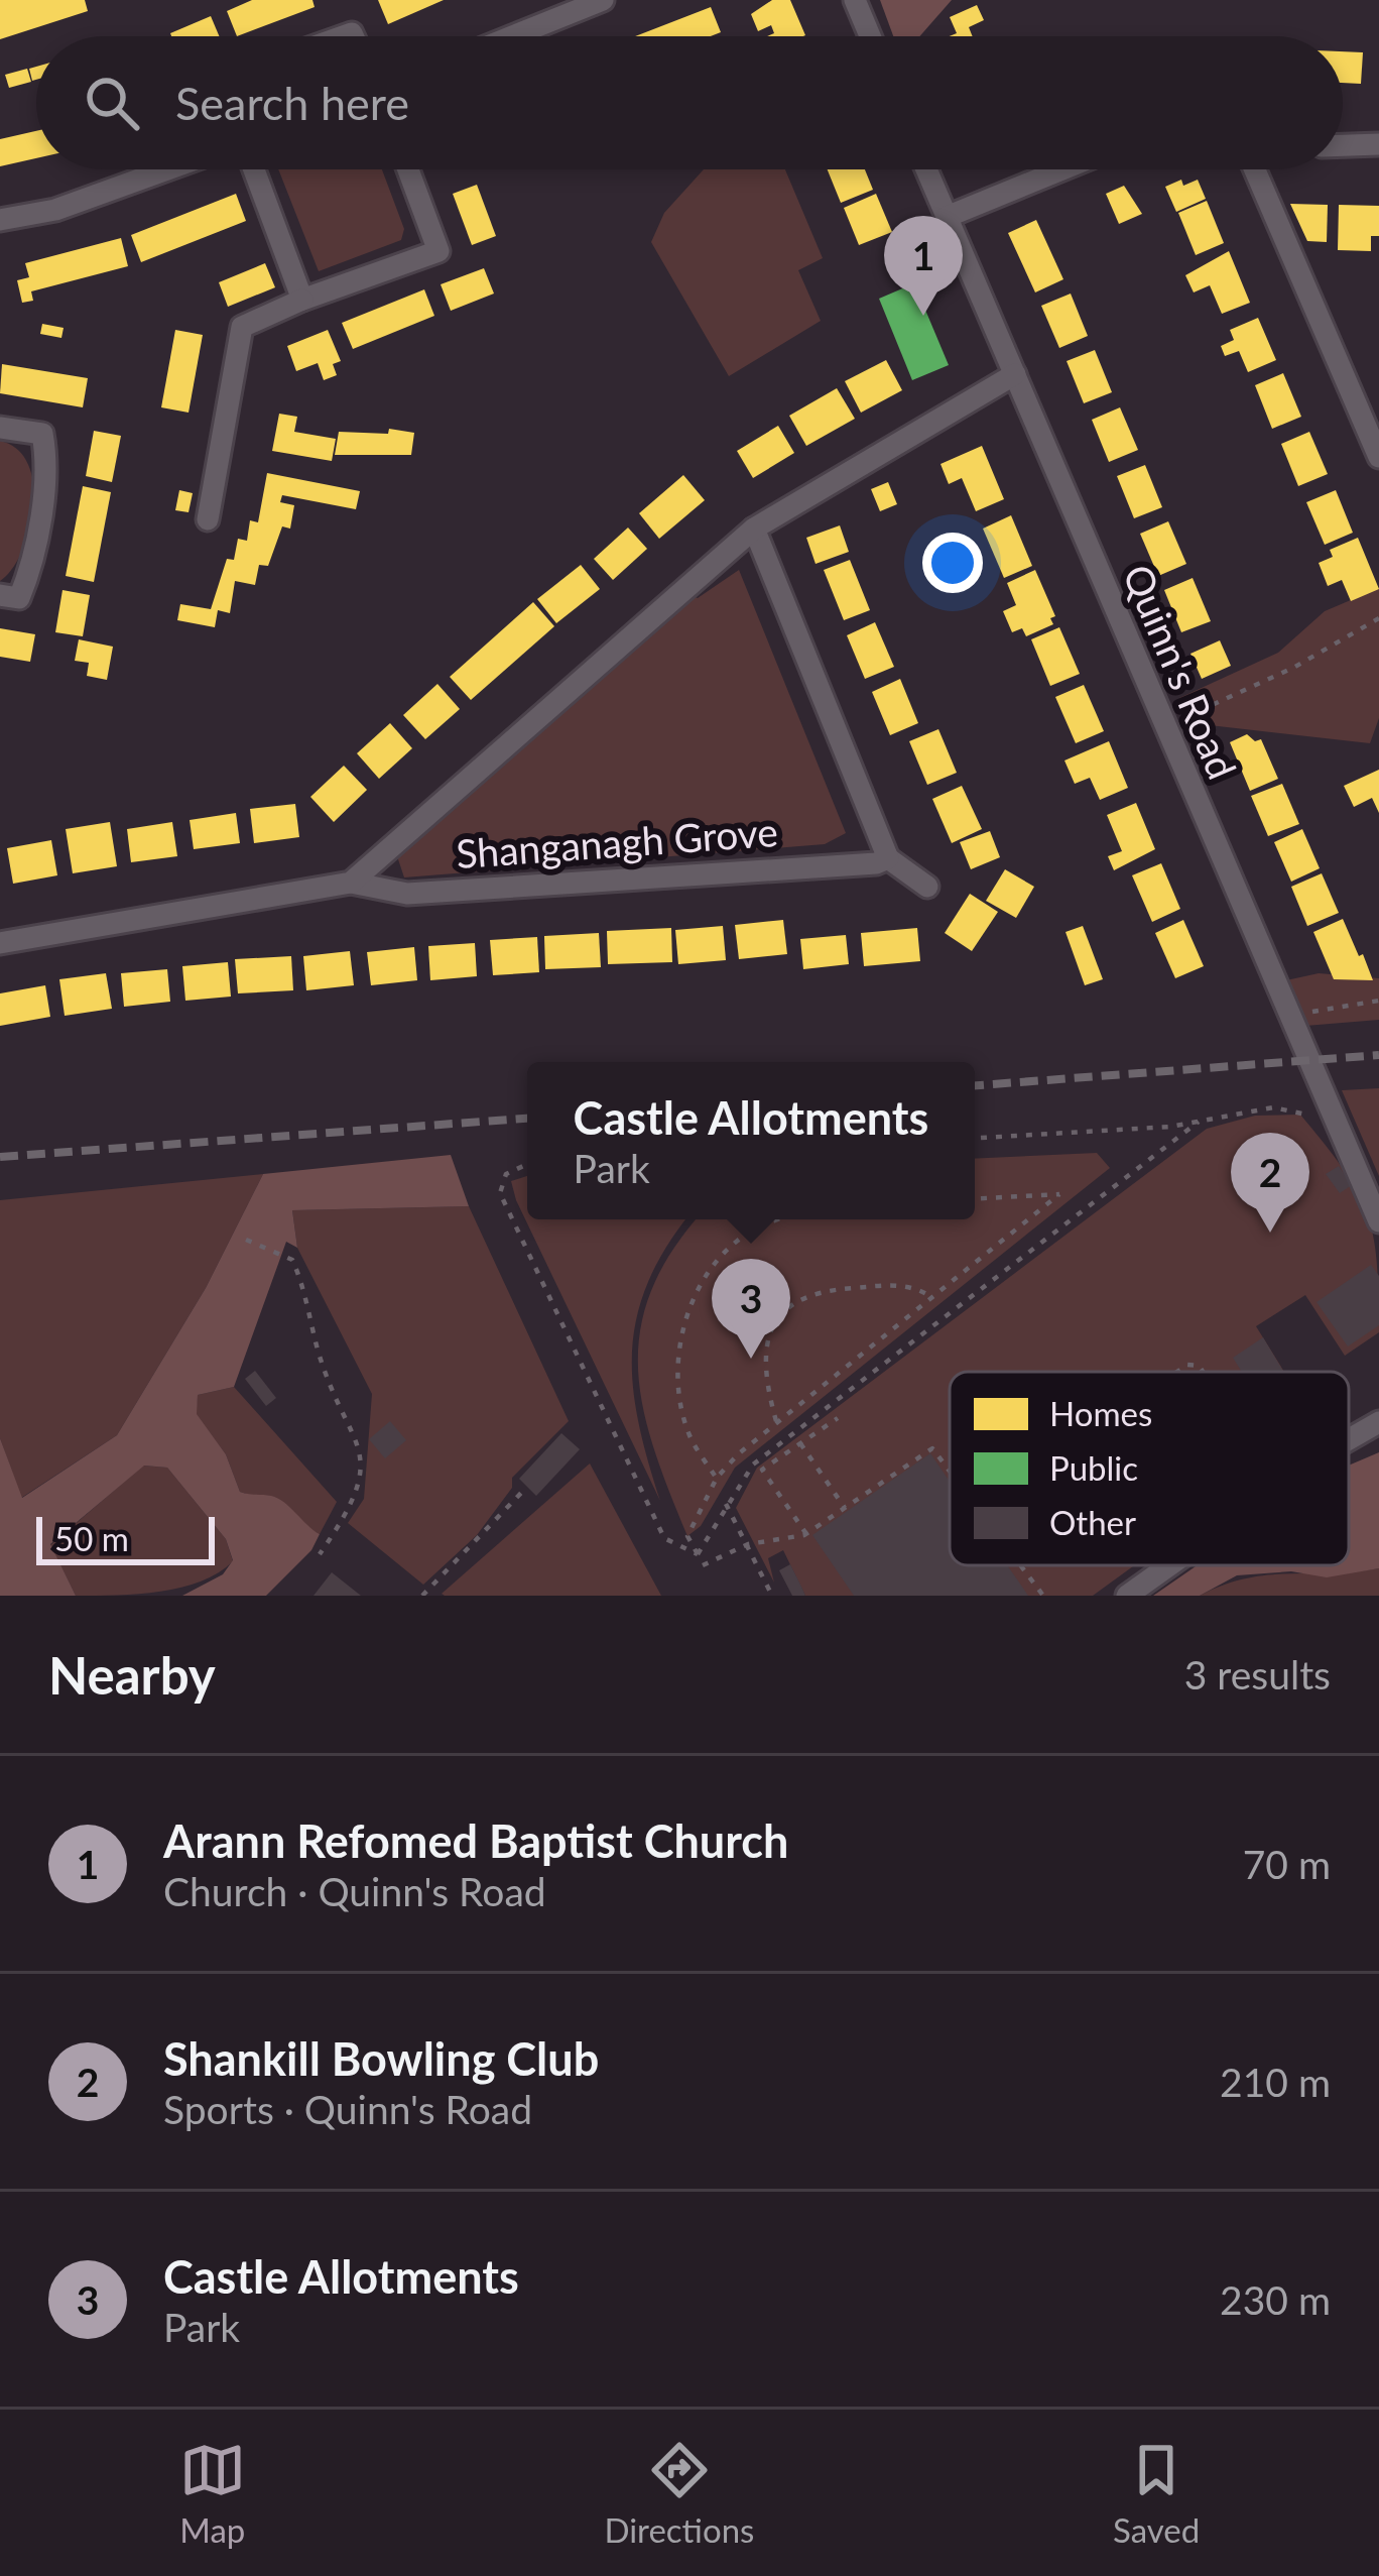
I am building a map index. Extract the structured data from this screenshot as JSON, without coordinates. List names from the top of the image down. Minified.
{"streets":{"street":["Quinn's Road","Shanganagh Grove"]},"crossings":[["Quinn's Road","Shanganagh Grove"]],"legend":["Homes","Public","Other"],"scale_bar":"50 m","page":{"search":"Search here","pins":["1","2","3"],"popup":["Castle Allotments","Park"],"scale":"50 m","heading":["Nearby","3 results"],"list":[{"mark":"1","name":"Arann Refomed Baptist Church","note":"Church · Quinn's Road","value":"70 m"},{"mark":"2","name":"Shankill Bowling Club","note":"Sports · Quinn's Road","value":"210 m"},{"mark":"3","name":"Castle Allotments","note":"Park","value":"230 m"}],"nav":["Map","Directions","Saved"]}}
